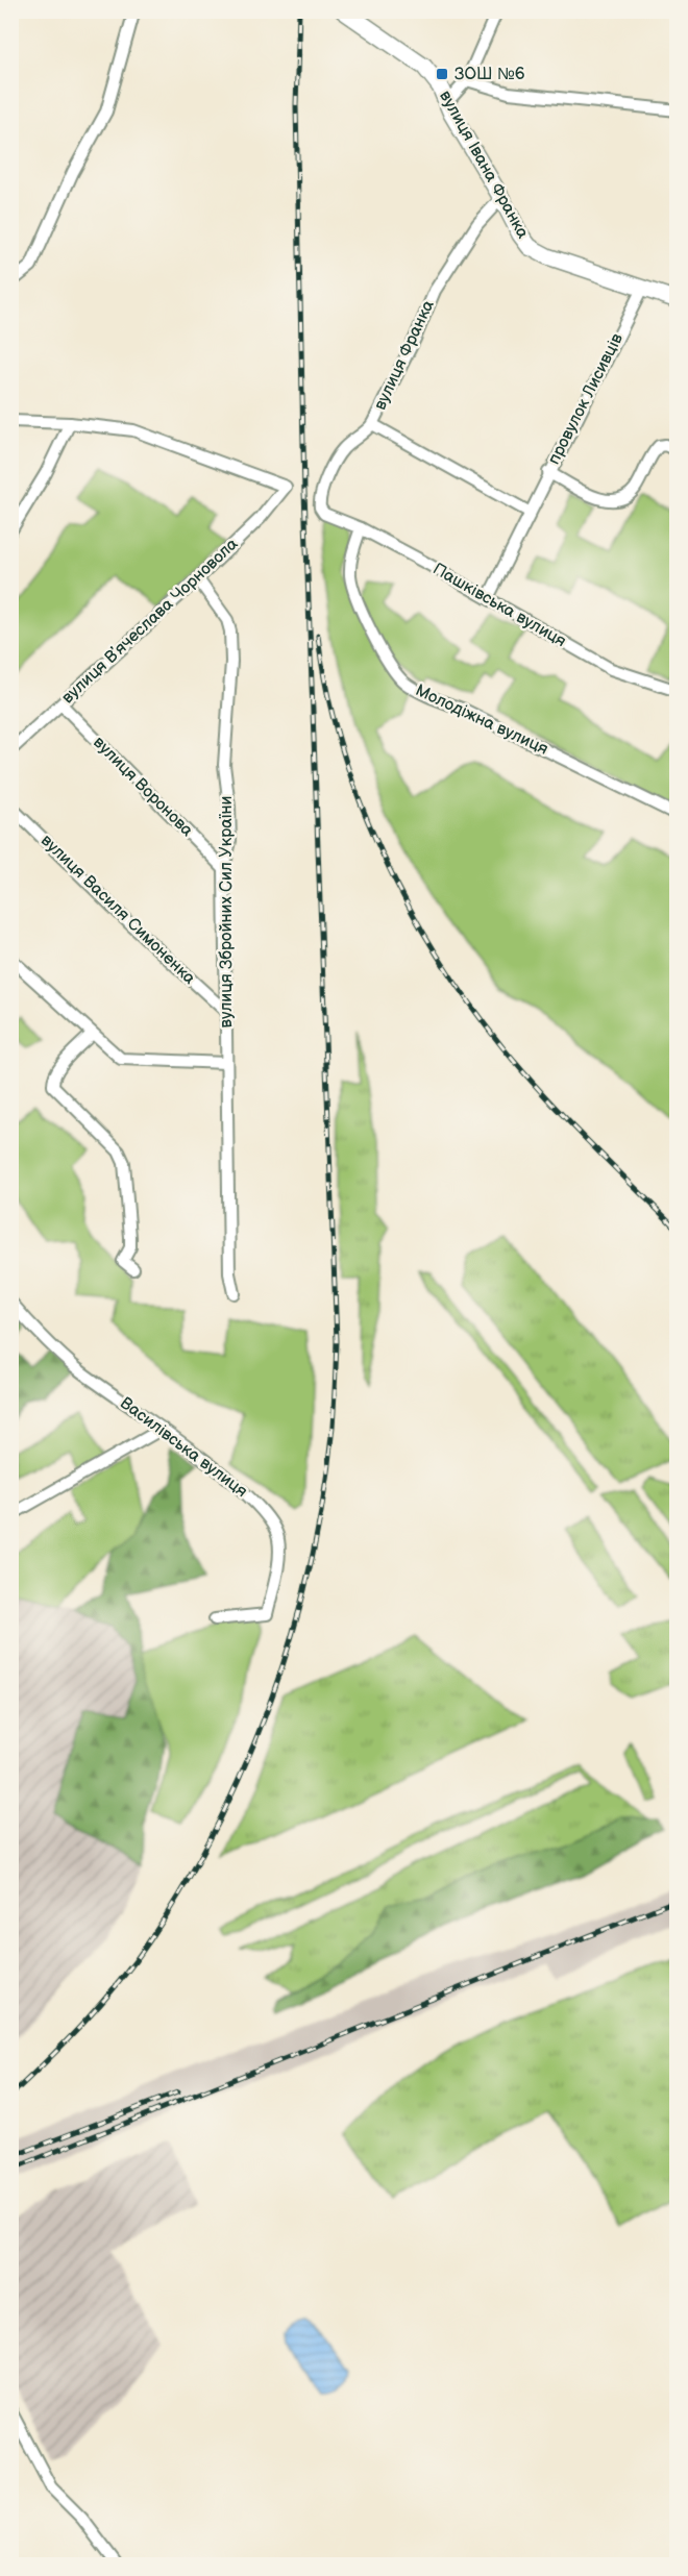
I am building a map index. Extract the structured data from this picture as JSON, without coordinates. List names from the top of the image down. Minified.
{"streets":{"main road":["вулиця Івана Франка"],"street":["вулиця Франка","провулок Лисивців","Пашківська вулиця","вулиця Вʼячеслава Чорновола","Молодіжна вулиця","вулиця Воронова","вулиця Василя Симоненка","вулиця Збройних Сил України","Василівська вулиця"]},"crossings":[["вулиця Івана Франка","вулиця Франка"],["вулиця Івана Франка","провулок Лисивців"],["вулиця Франка","Пашківська вулиця"],["провулок Лисивців","Пашківська вулиця"],["Пашківська вулиця","Молодіжна вулиця"],["вулиця Вʼячеслава Чорновола","вулиця Воронова"],["вулиця Вʼячеслава Чорновола","вулиця Збройних Сил України"],["вулиця Воронова","вулиця Збройних Сил України"],["вулиця Василя Симоненка","вулиця Збройних Сил України"]],"places":{"transit":["ЗОШ №6"]}}
